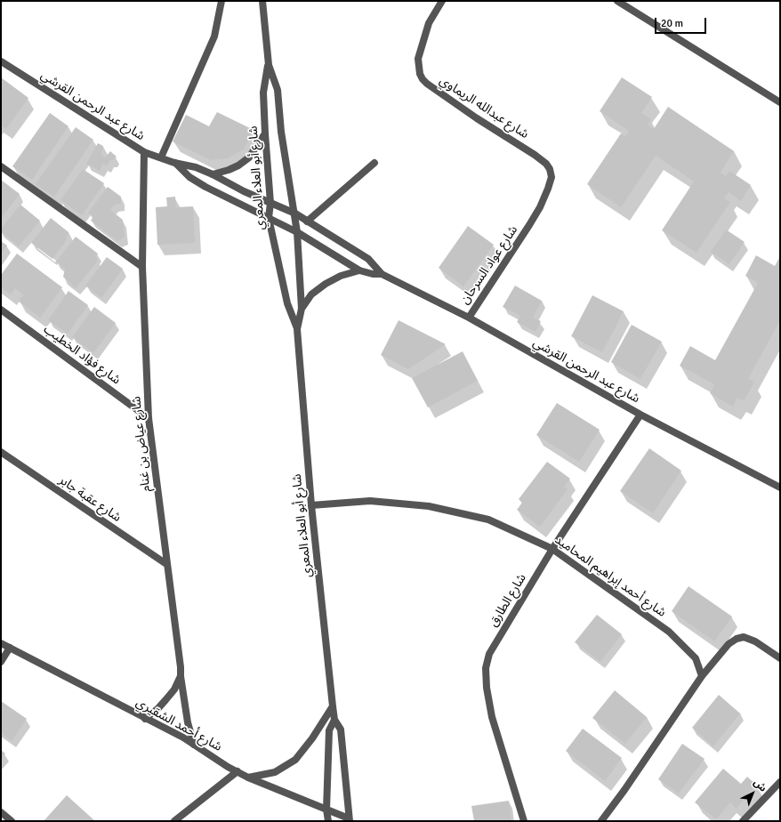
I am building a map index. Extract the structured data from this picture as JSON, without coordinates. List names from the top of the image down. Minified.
{"streets":{"street":["شارع عبد الرحمن القرشي","شارع عبدالله الريماوي","شارع أبو العلاء المعري","شارع عواد السرحان","شارع فؤاد الخطيب","شارع عياض بن غنام","شارع عقبة جابر","شارع أحمد إبراهيم المحاميد","شارع الطارق","شارع أحمد الشقيري"]},"crossings":[["شارع عبد الرحمن القرشي","شارع أبو العلاء المعري"],["شارع عبد الرحمن القرشي","شارع عواد السرحان"],["شارع عبد الرحمن القرشي","شارع عياض بن غنام"],["شارع عبد الرحمن القرشي","شارع الطارق"],["شارع عبدالله الريماوي","شارع عواد السرحان"],["شارع أبو العلاء المعري","شارع أحمد إبراهيم المحاميد"],["شارع أبو العلاء المعري","شارع أحمد الشقيري"],["شارع فؤاد الخطيب","شارع عياض بن غنام"],["شارع عياض بن غنام","شارع عقبة جابر"],["شارع عياض بن غنام","شارع أحمد الشقيري"],["شارع أحمد إبراهيم المحاميد","شارع الطارق"]],"scale_bar":"20 m","north":"top right"}
